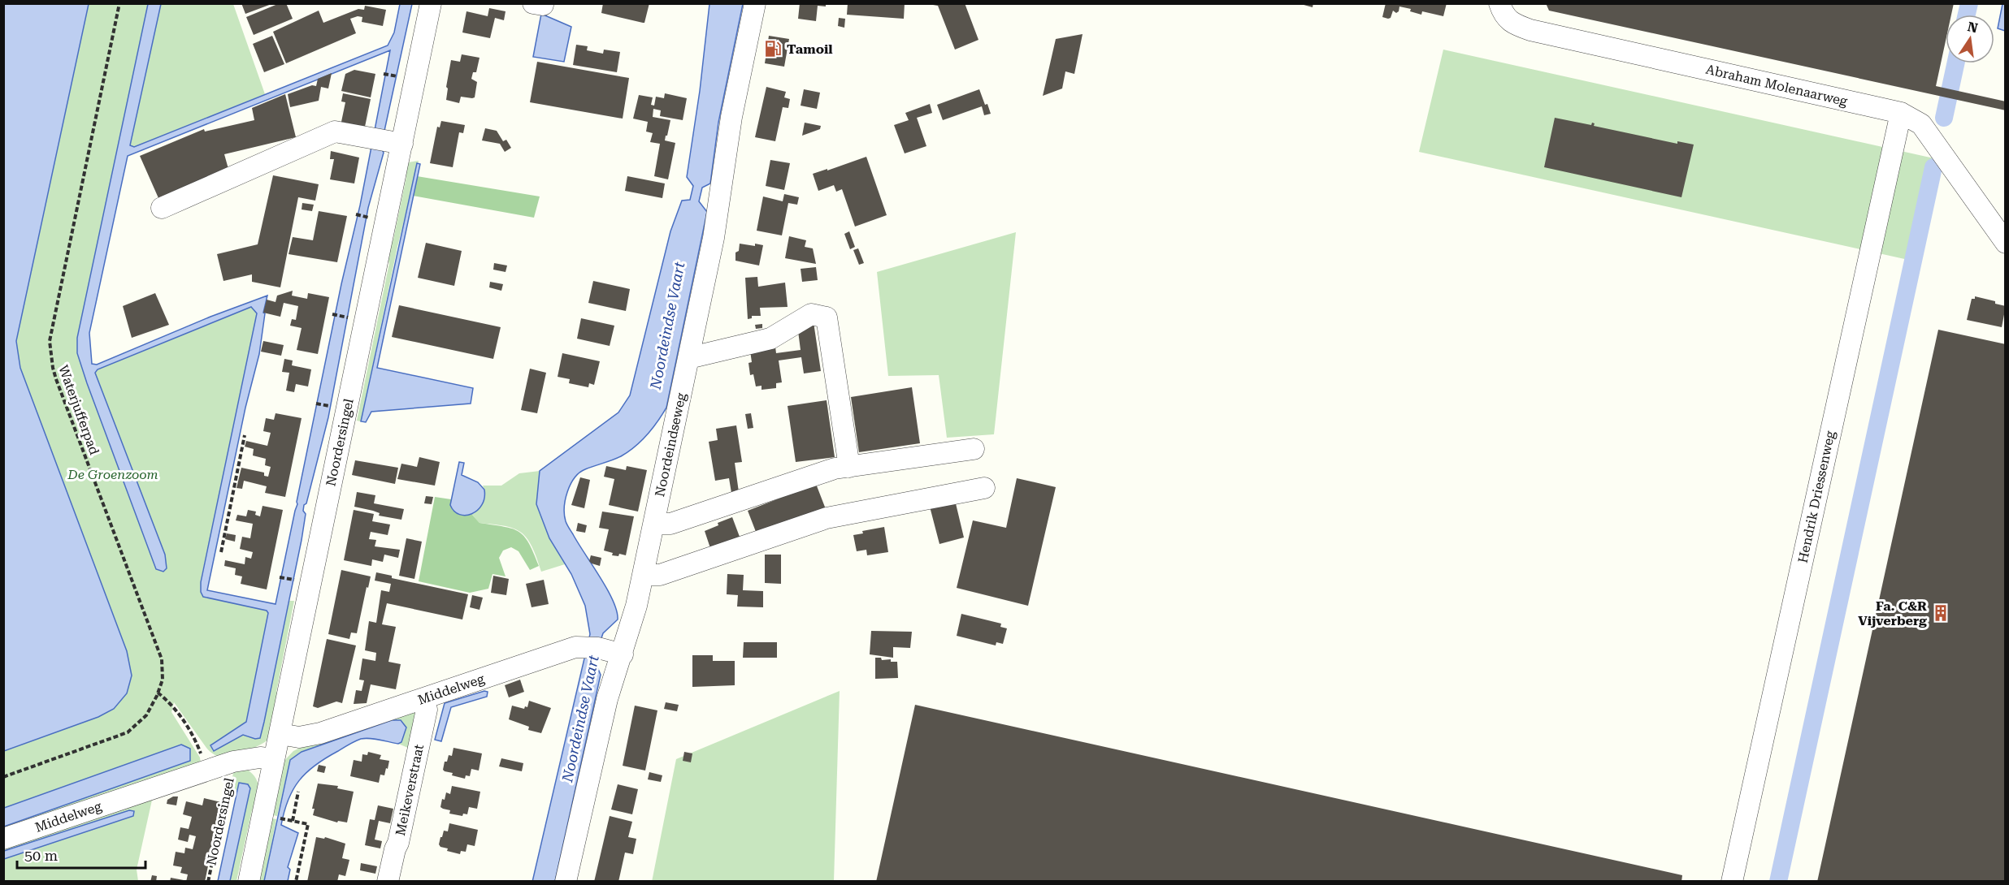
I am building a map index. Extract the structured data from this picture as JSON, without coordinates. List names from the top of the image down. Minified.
{"streets":{"street":["Abraham Molenaarweg","Noordersingel","Noordeindseweg","Hendrik Driessenweg","Middelweg","Meikeverstraat"],"path":["Waterjufferpad"]},"crossings":[["Abraham Molenaarweg","Hendrik Driessenweg"],["Noordersingel","Middelweg"],["Noordeindseweg","Middelweg"],["Middelweg","Meikeverstraat"]],"water":["Noordeindse Vaart"],"parks":["De Groenzoom"],"places":{"fuel station":["Tamoil"],"building":["Fa. C&R Vijverberg"]},"scale_bar":"50 m","north":"top"}
